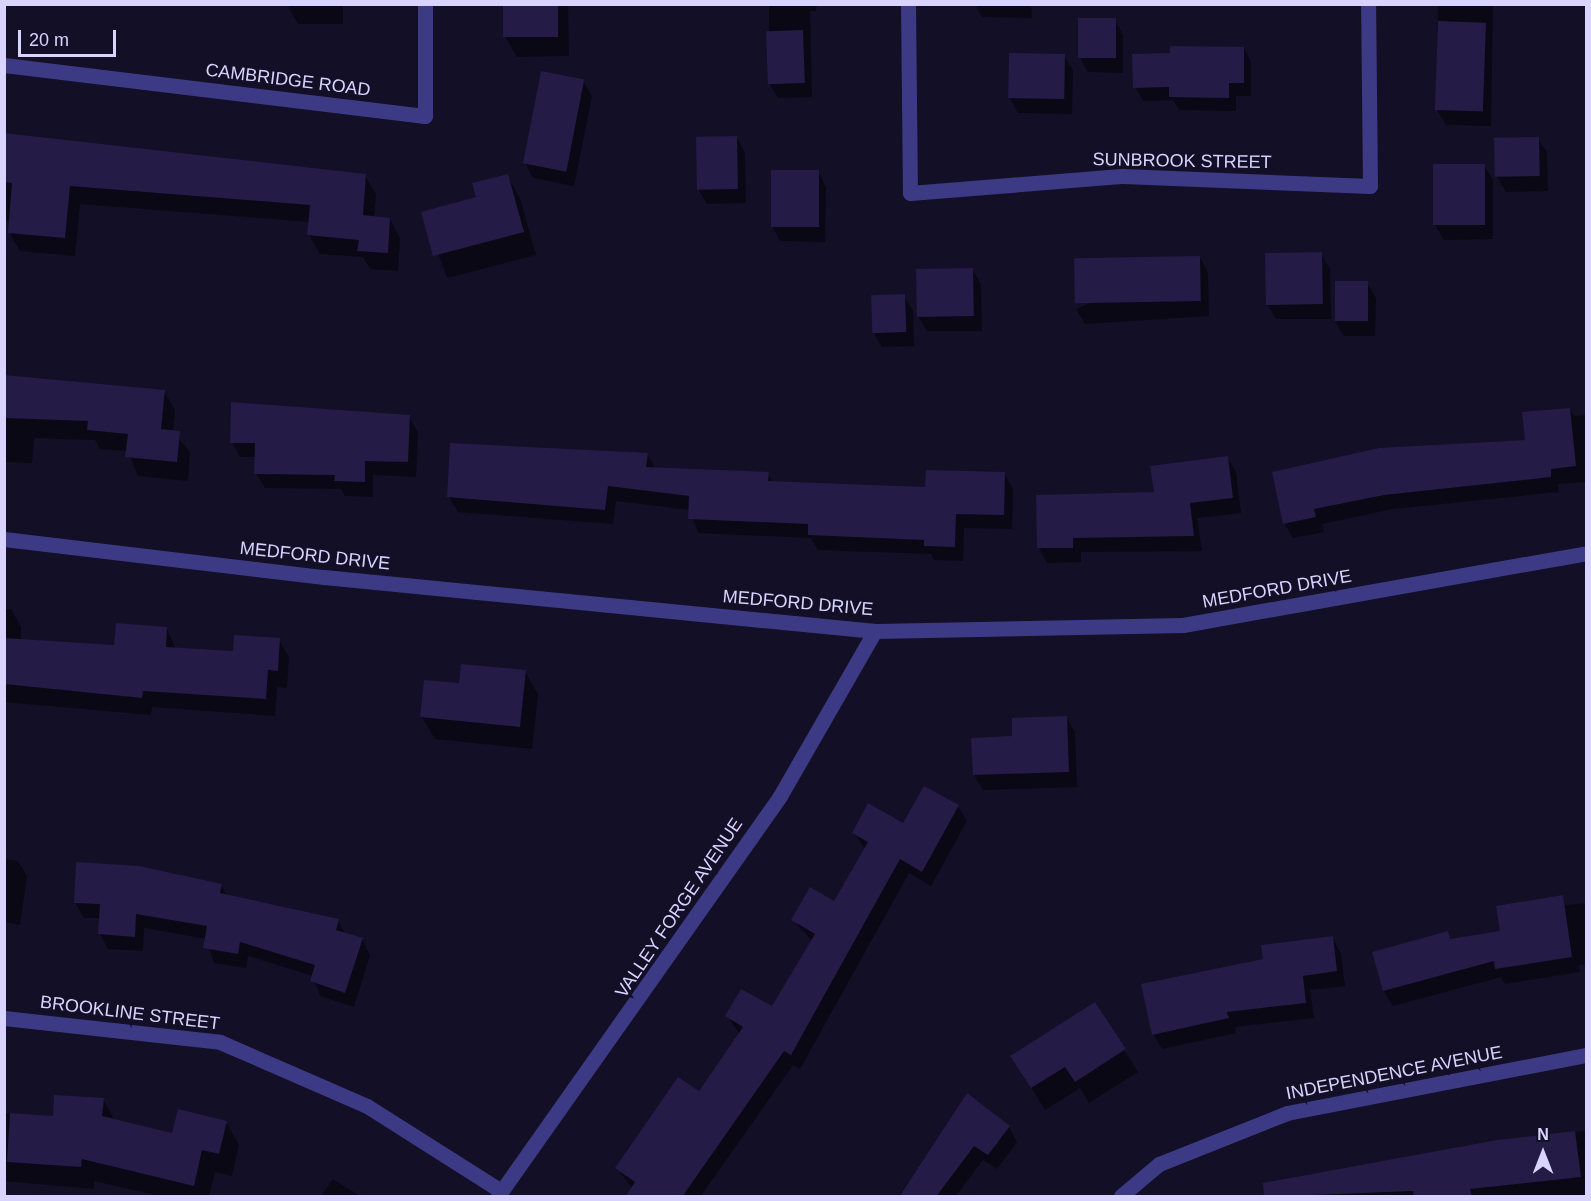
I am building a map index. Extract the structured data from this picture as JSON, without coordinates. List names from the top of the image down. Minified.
{"streets":{"street":["CAMBRIDGE ROAD","SUNBROOK STREET","MEDFORD DRIVE","VALLEY FORGE AVENUE","BROOKLINE STREET","INDEPENDENCE AVENUE"]},"crossings":[["MEDFORD DRIVE","VALLEY FORGE AVENUE"],["VALLEY FORGE AVENUE","BROOKLINE STREET"]],"scale_bar":"20 m","north":"top"}
